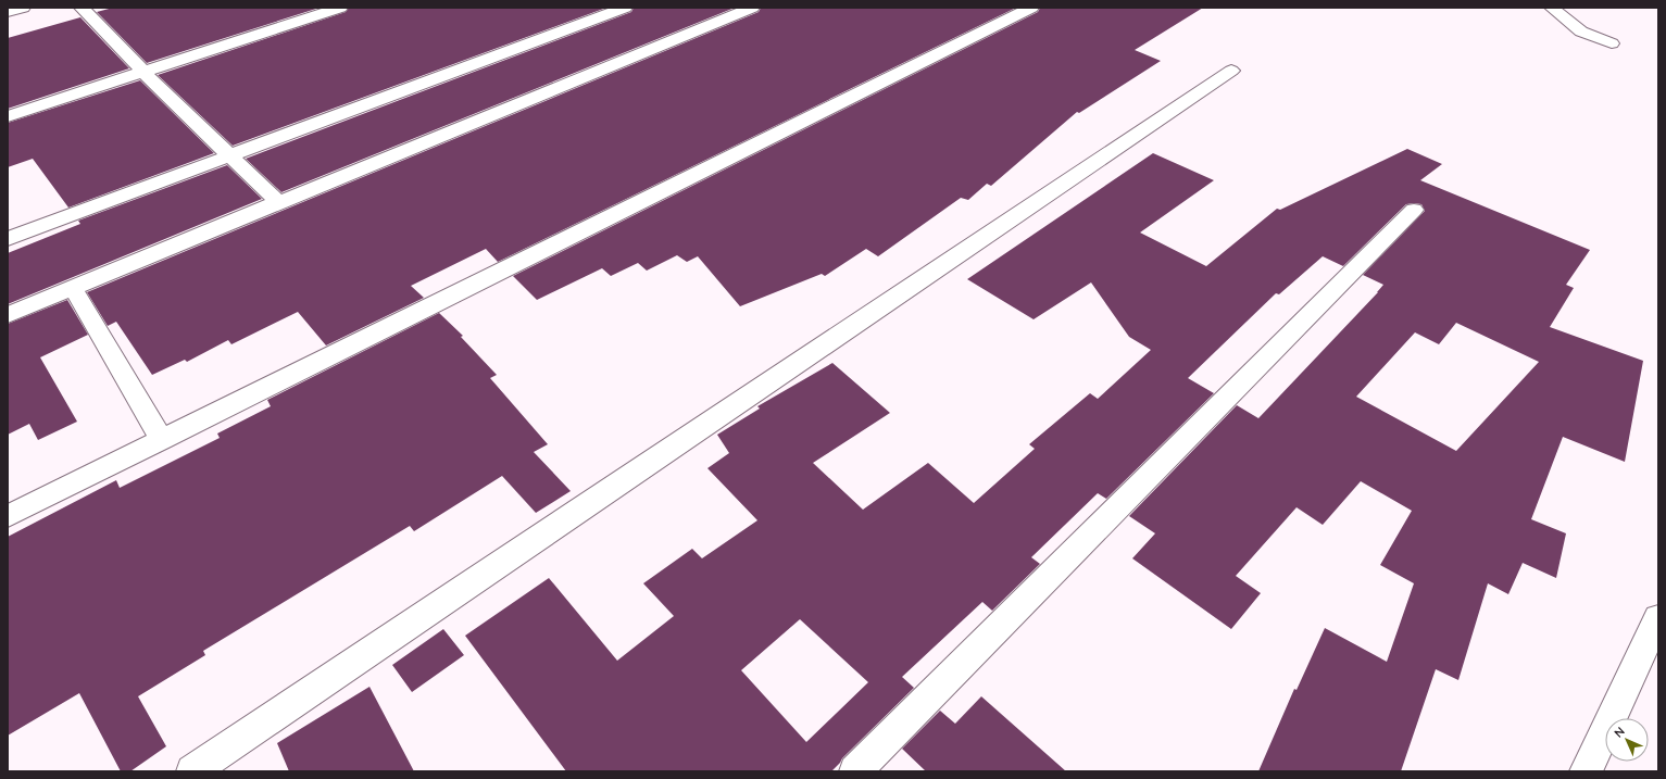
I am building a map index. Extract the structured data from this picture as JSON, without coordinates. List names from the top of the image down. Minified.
{"north":"top left"}
